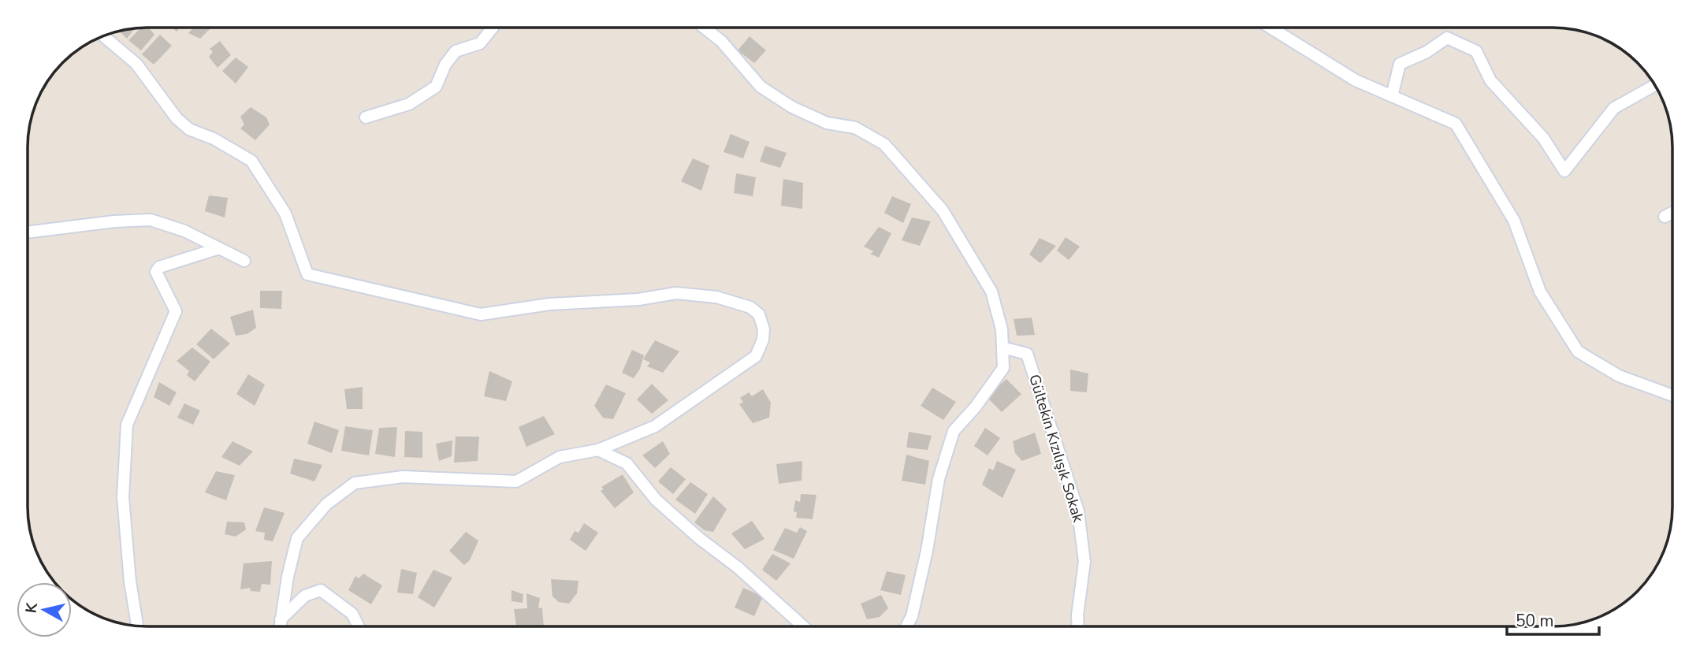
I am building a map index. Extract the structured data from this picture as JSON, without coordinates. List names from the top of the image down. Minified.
{"streets":{"street":["Gültekin Kızılışık Sokak"]},"scale_bar":"50 m","north":"left"}
